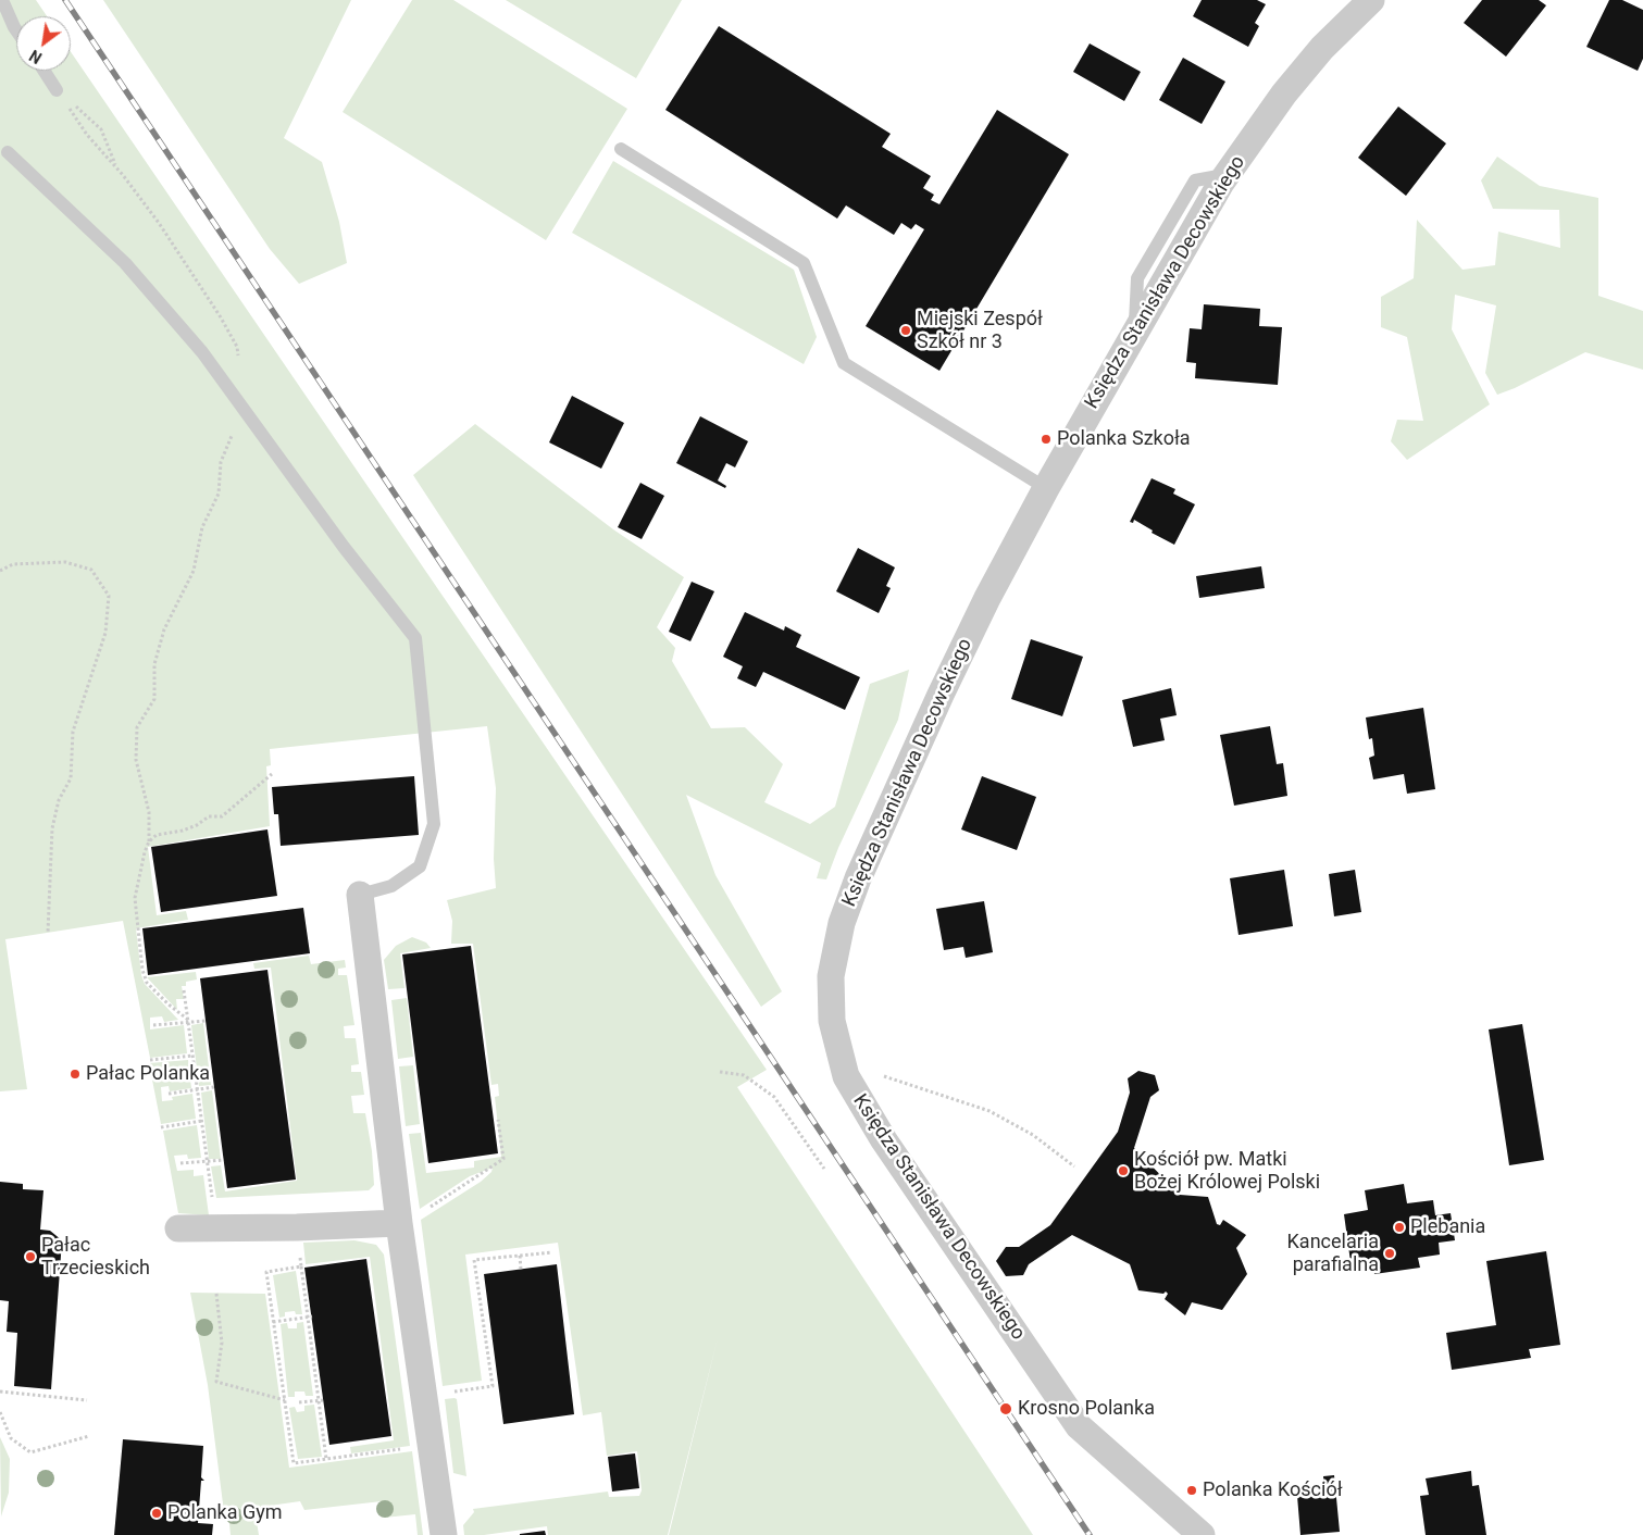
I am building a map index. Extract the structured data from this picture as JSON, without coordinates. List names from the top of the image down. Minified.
{"streets":{"street":["Księdza Stanisława Decowskiego"]},"places":["Miejski Zespół Szkół nr 3","Polanka Szkoła","Pałac Polanka","Kościół pw. Matki Bożej Królowej Polski","Plebania","Kancelaria parafialna","Pałac Trzecieskich","Krosno Polanka","Polanka Kościół","Polanka Gym"],"north":"bottom left"}
